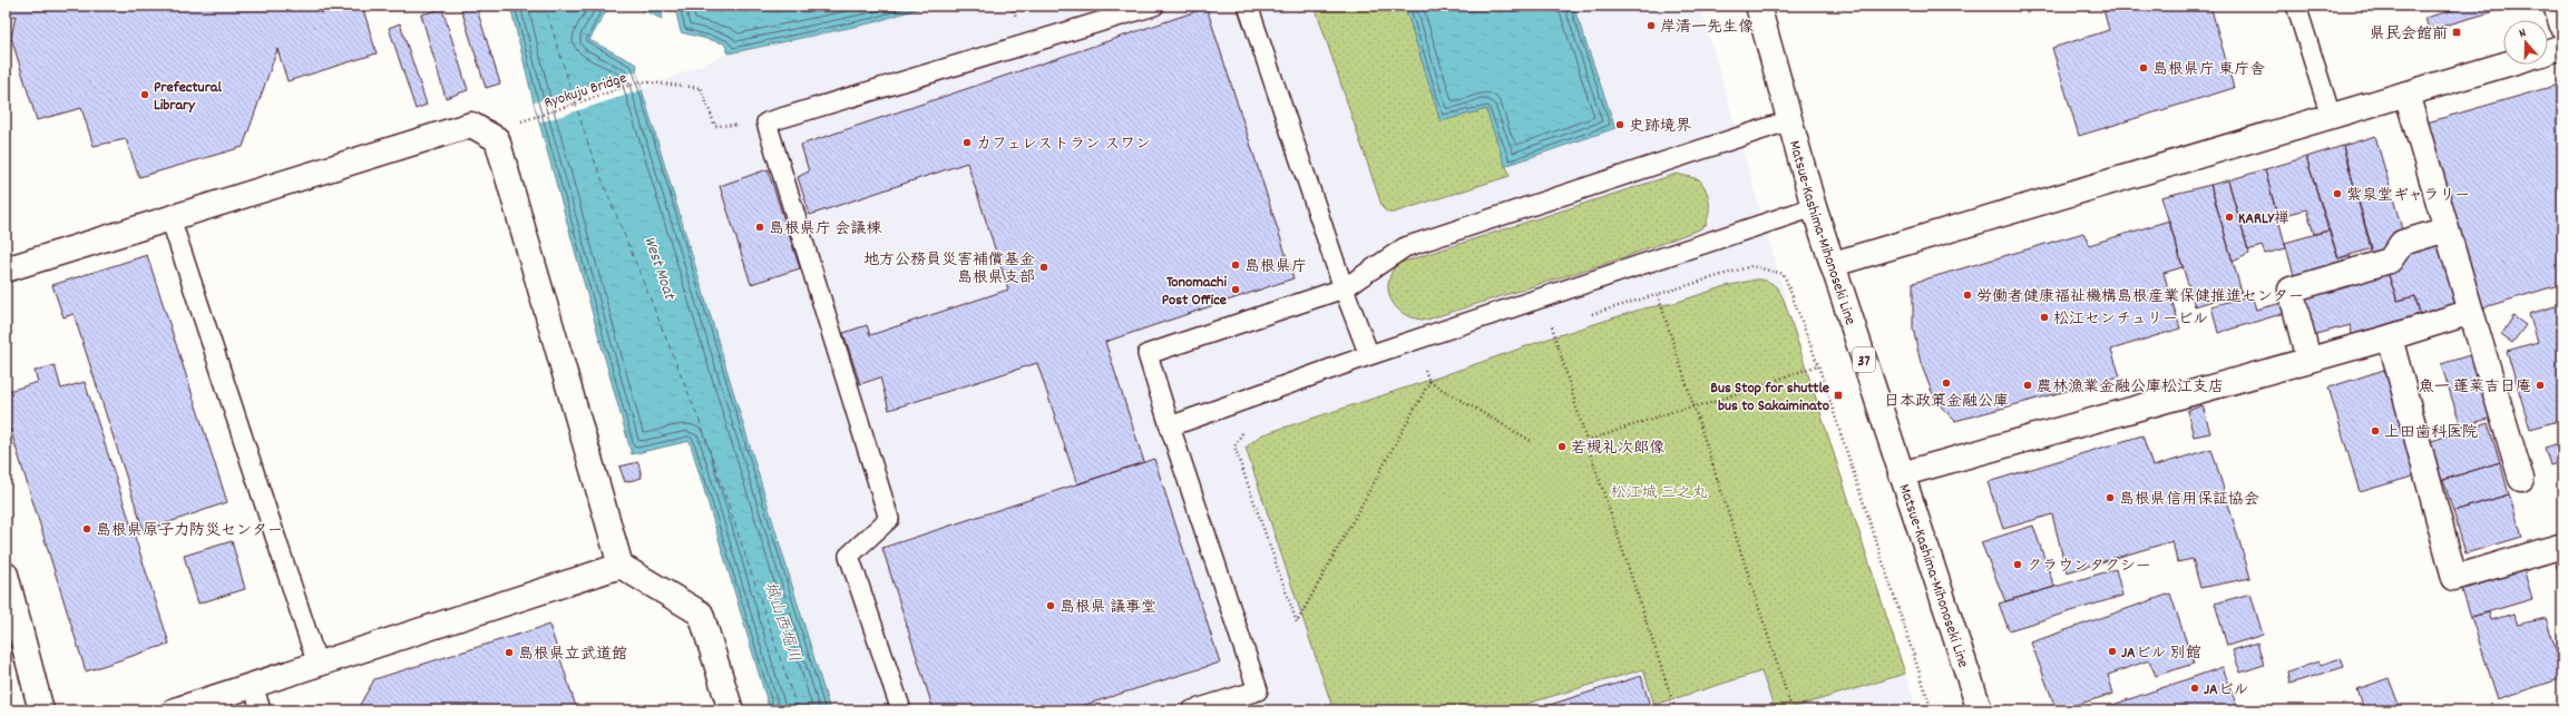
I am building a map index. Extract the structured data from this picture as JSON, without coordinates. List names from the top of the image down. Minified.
{"streets":{"street":["Matsue-Kashima-Mihonoseki Line","37"],"path":["Ryokuju Bridge"]},"water":["West Moat","城山西堀川"],"parks":["松江城 三之丸"],"places":{"other":["岸清一先生像","島根県庁 東庁舎","Prefectural Library","史跡境界","カフェレストラン スワン","紫泉堂ギャラリー","KARLY禅","島根県庁 会議棟","島根県庁","地方公務員災害補償基金 島根県支部","Tonomachi Post Office","労働者健康福祉機構島根産業保健推進センター","松江センチュリービル","日本政策金融公庫","農林漁業金融公庫松江支店","魚一 蓬莱吉日庵","上田歯科医院","若槻礼次郎像","島根県信用保証協会","島根県原子力防災センター","クラウンタクシー","島根県 議事堂","JAビル 別館","島根県立武道館","JAビル"],"transit":["県民会館前","Bus Stop for shuttle bus to Sakaiminato"]},"north":"top"}
